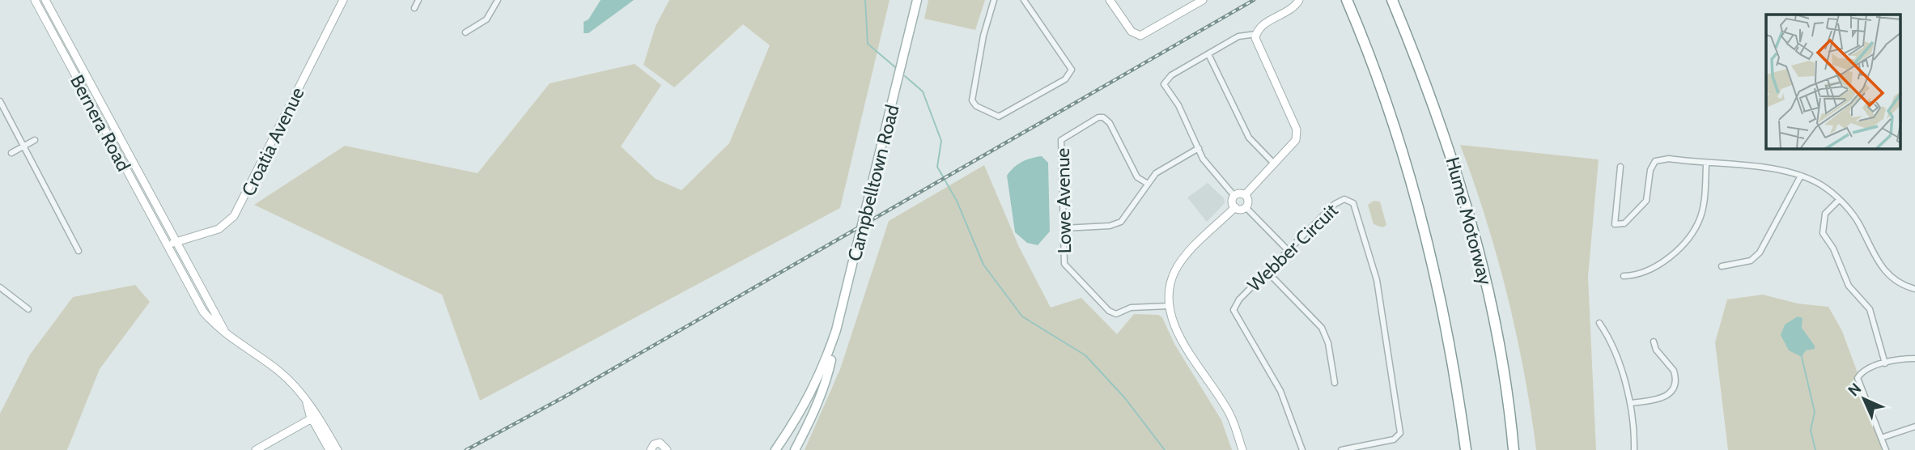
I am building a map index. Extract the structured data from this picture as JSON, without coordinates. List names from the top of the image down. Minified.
{"streets":{"highway":["Hume Motorway"],"main road":["Campbelltown Road"],"street":["Bernera Road","Croatia Avenue","Lowe Avenue","Webber Circuit"]},"crossings":[["Bernera Road","Croatia Avenue"]],"north":"top left"}
